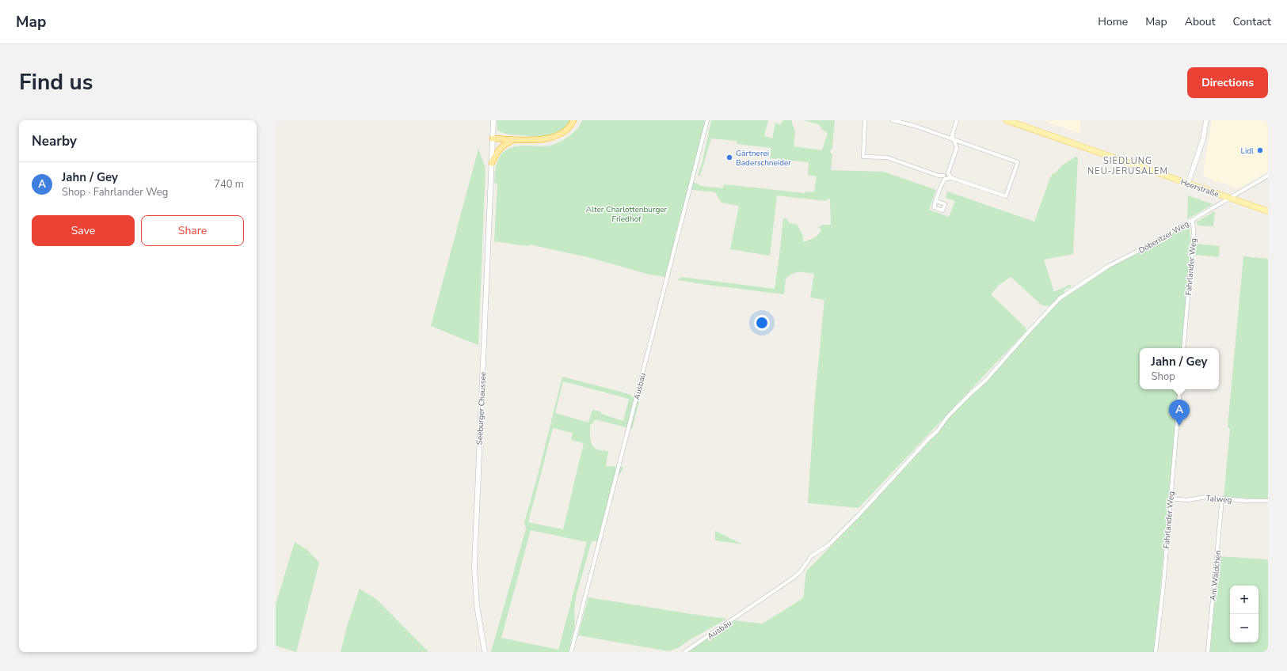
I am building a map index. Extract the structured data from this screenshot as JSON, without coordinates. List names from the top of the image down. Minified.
{"streets":{"main road":["Heerstraße","Seeburger Chaussee"],"street":["Döberitzer Weg","Fahrlander Weg","Ausbau","Talweg","Am Wäldchen"]},"crossings":[["Heerstraße","Döberitzer Weg"],["Döberitzer Weg","Fahrlander Weg"],["Döberitzer Weg","Ausbau"],["Fahrlander Weg","Talweg"],["Talweg","Am Wäldchen"]],"districts":["SIEDLUNG NEU-JERUSALEM"],"parks":["Alter Charlottenburger Friedhof"],"places":["Lidl","Gärtnerei Baderschneider"],"page":{"header":"Map","nav":["Home","Map","About","Contact"],"title":"Find us","buttons":["Directions",["Save","Share"]],"heading":"Nearby","list":[{"mark":"A","name":"Jahn / Gey","note":"Shop · Fahrlander Weg","value":"740 m"}],"popup":["Jahn / Gey","Shop"],"pins":"A","map_buttons":["+","−"]}}
